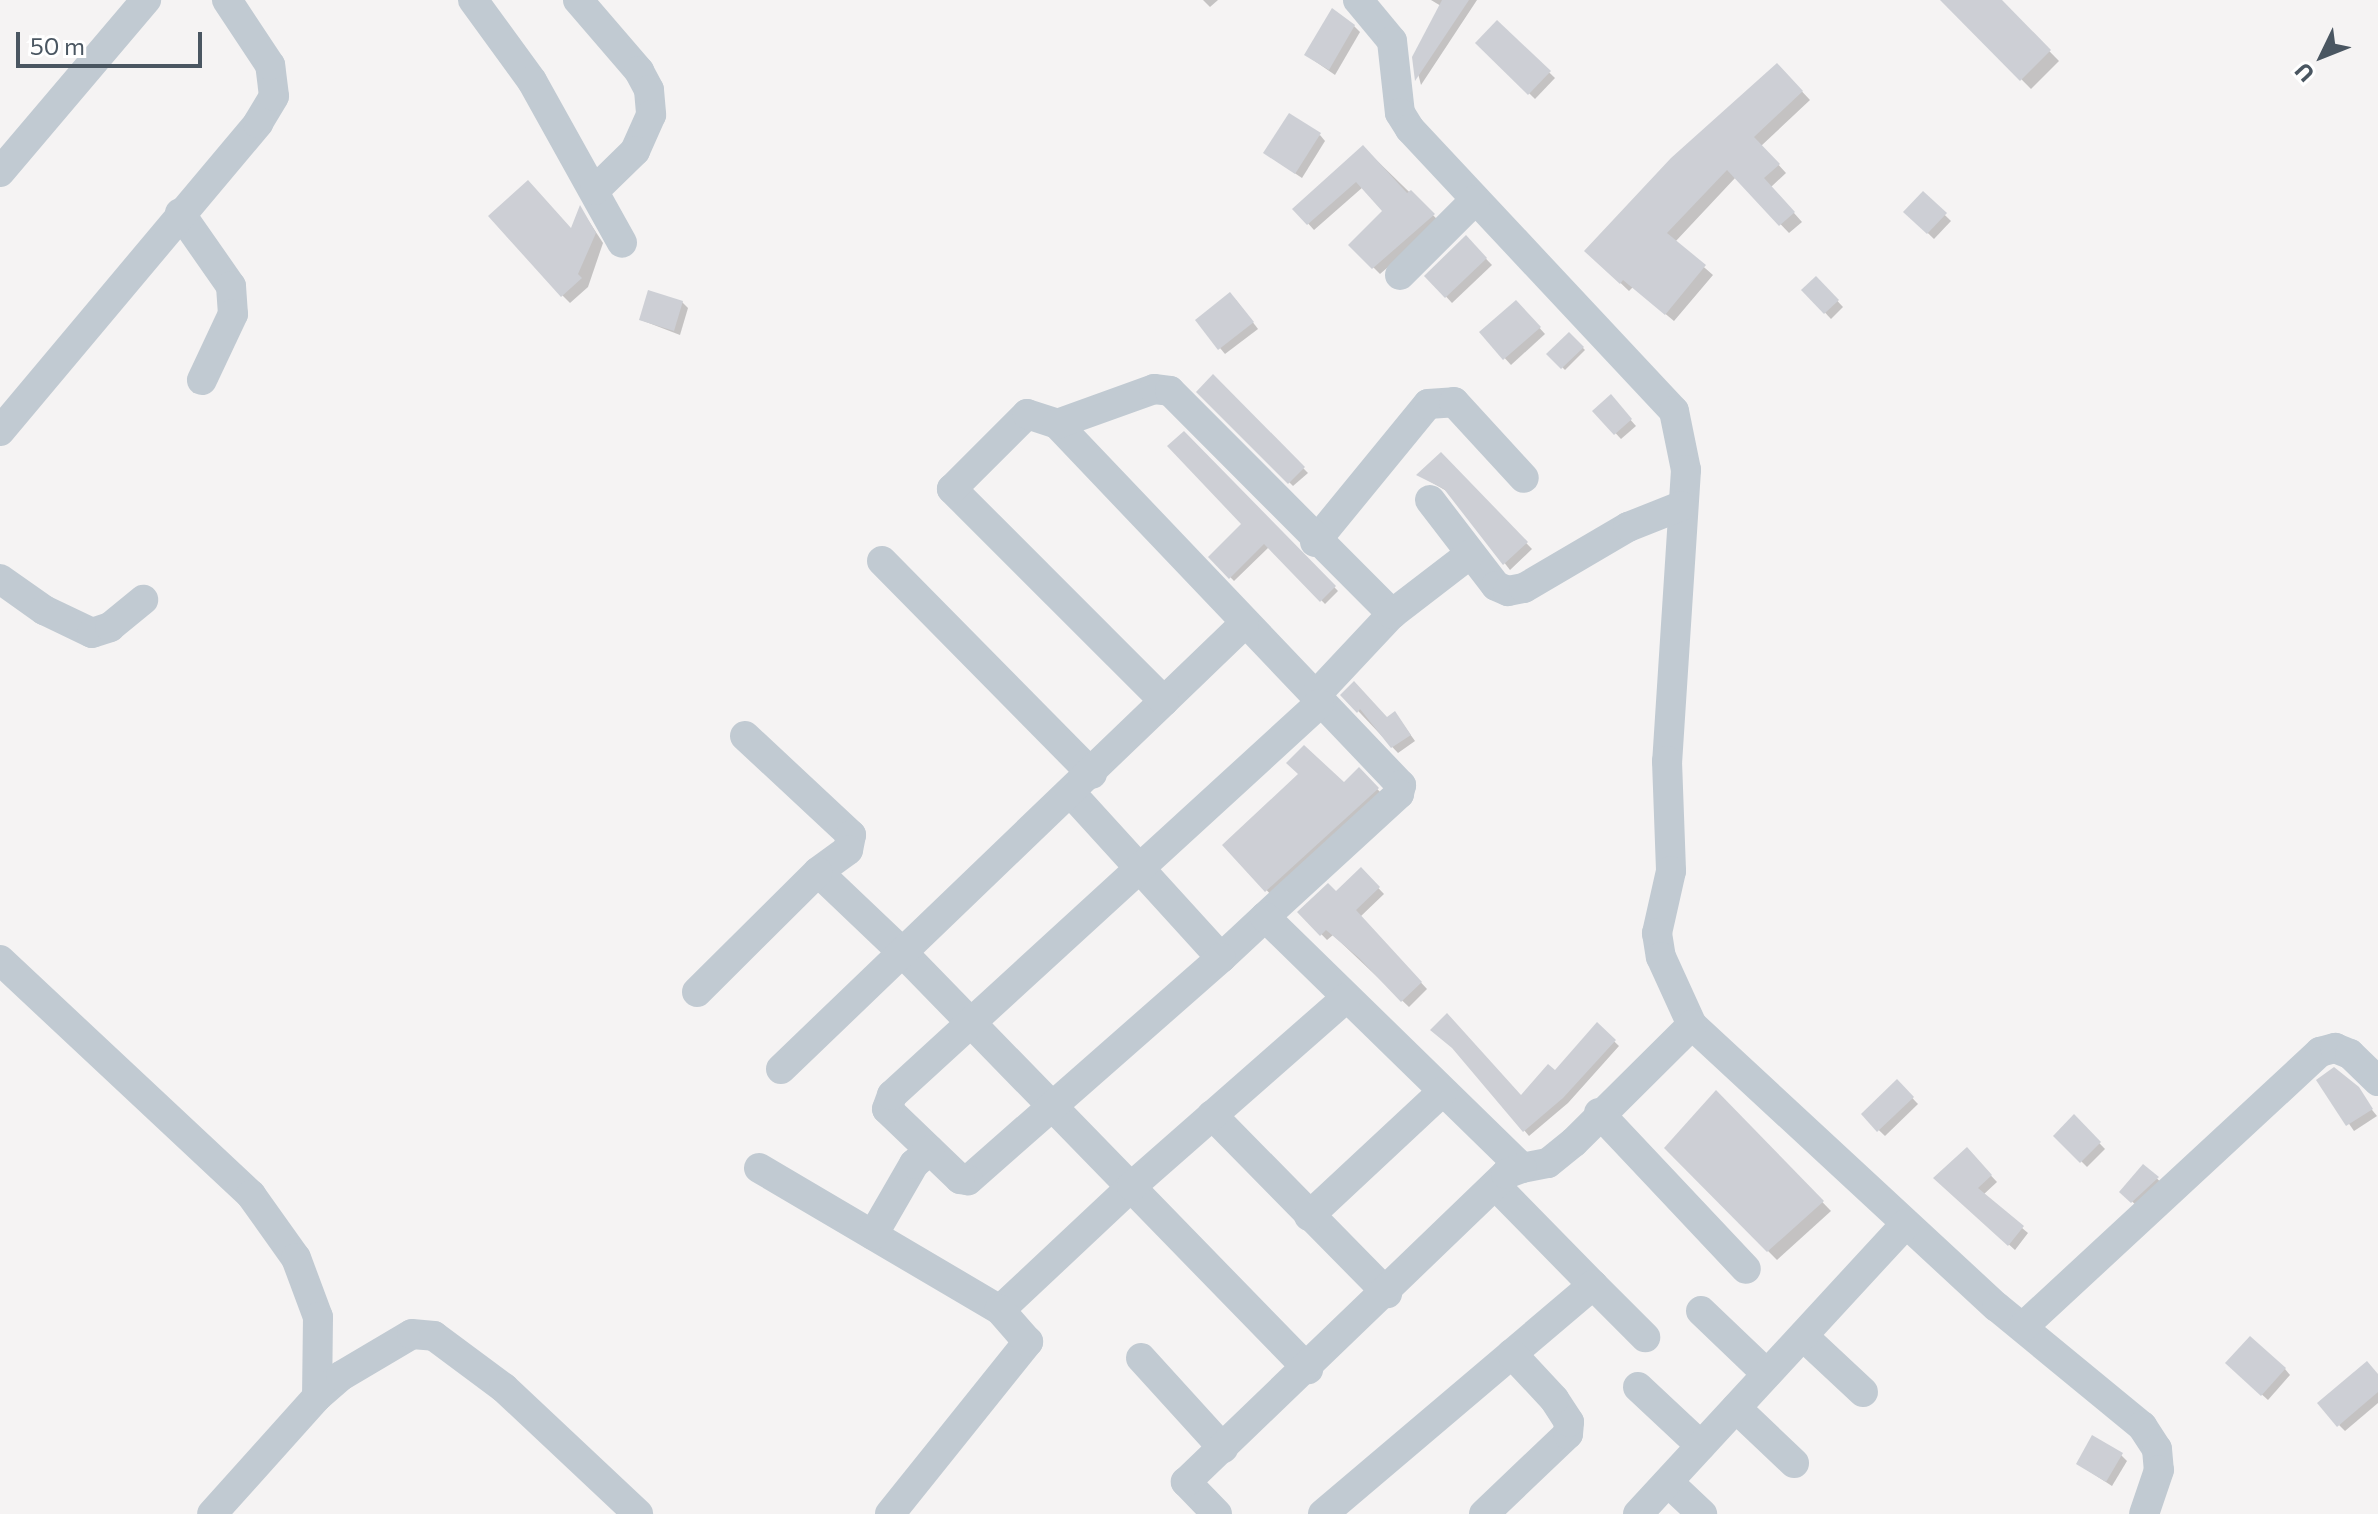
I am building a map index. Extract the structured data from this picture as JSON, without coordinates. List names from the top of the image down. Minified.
{"scale_bar":"50 m","north":"bottom left"}
